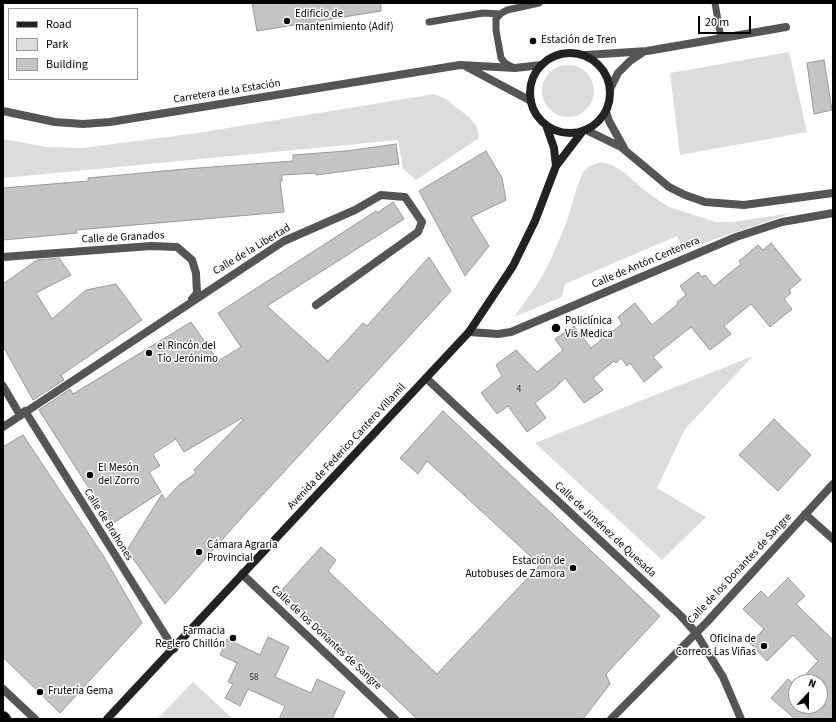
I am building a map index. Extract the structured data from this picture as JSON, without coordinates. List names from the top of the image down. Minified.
{"streets":{"street":["Carretera de la Estación","Calle de Granados","Calle de la Libertad","Calle de Antón Centenera","Avenida de Federico Cantero Villamil","Calle de Brahones","Calle de Jiménez de Quesada","Calle de los Donantes de Sangre"]},"crossings":[["Carretera de la Estación","Avenida de Federico Cantero Villamil"],["Calle de Granados","Calle de la Libertad"],["Calle de la Libertad","Calle de Brahones"],["Calle de Antón Centenera","Avenida de Federico Cantero Villamil"],["Avenida de Federico Cantero Villamil","Calle de Brahones"],["Avenida de Federico Cantero Villamil","Calle de Jiménez de Quesada"],["Avenida de Federico Cantero Villamil","Calle de los Donantes de Sangre"],["Calle de Jiménez de Quesada","Calle de los Donantes de Sangre"]],"places":["Edificio de mantenimiento (Adif)","Estación de Tren","Policlínica Vis Medica","el Rincón del Tío Jerónimo","El Mesón del Zorro","Cámara Agraria Provincial","Estación de Autobuses de Zamora","Farmacia Reglero Chillón","Oficina de Correos Las Viñas","Frutería Gema"],"house_numbers":["4","58"],"legend":["Road","Park","Building"],"scale_bar":"20 m","north":"top"}
